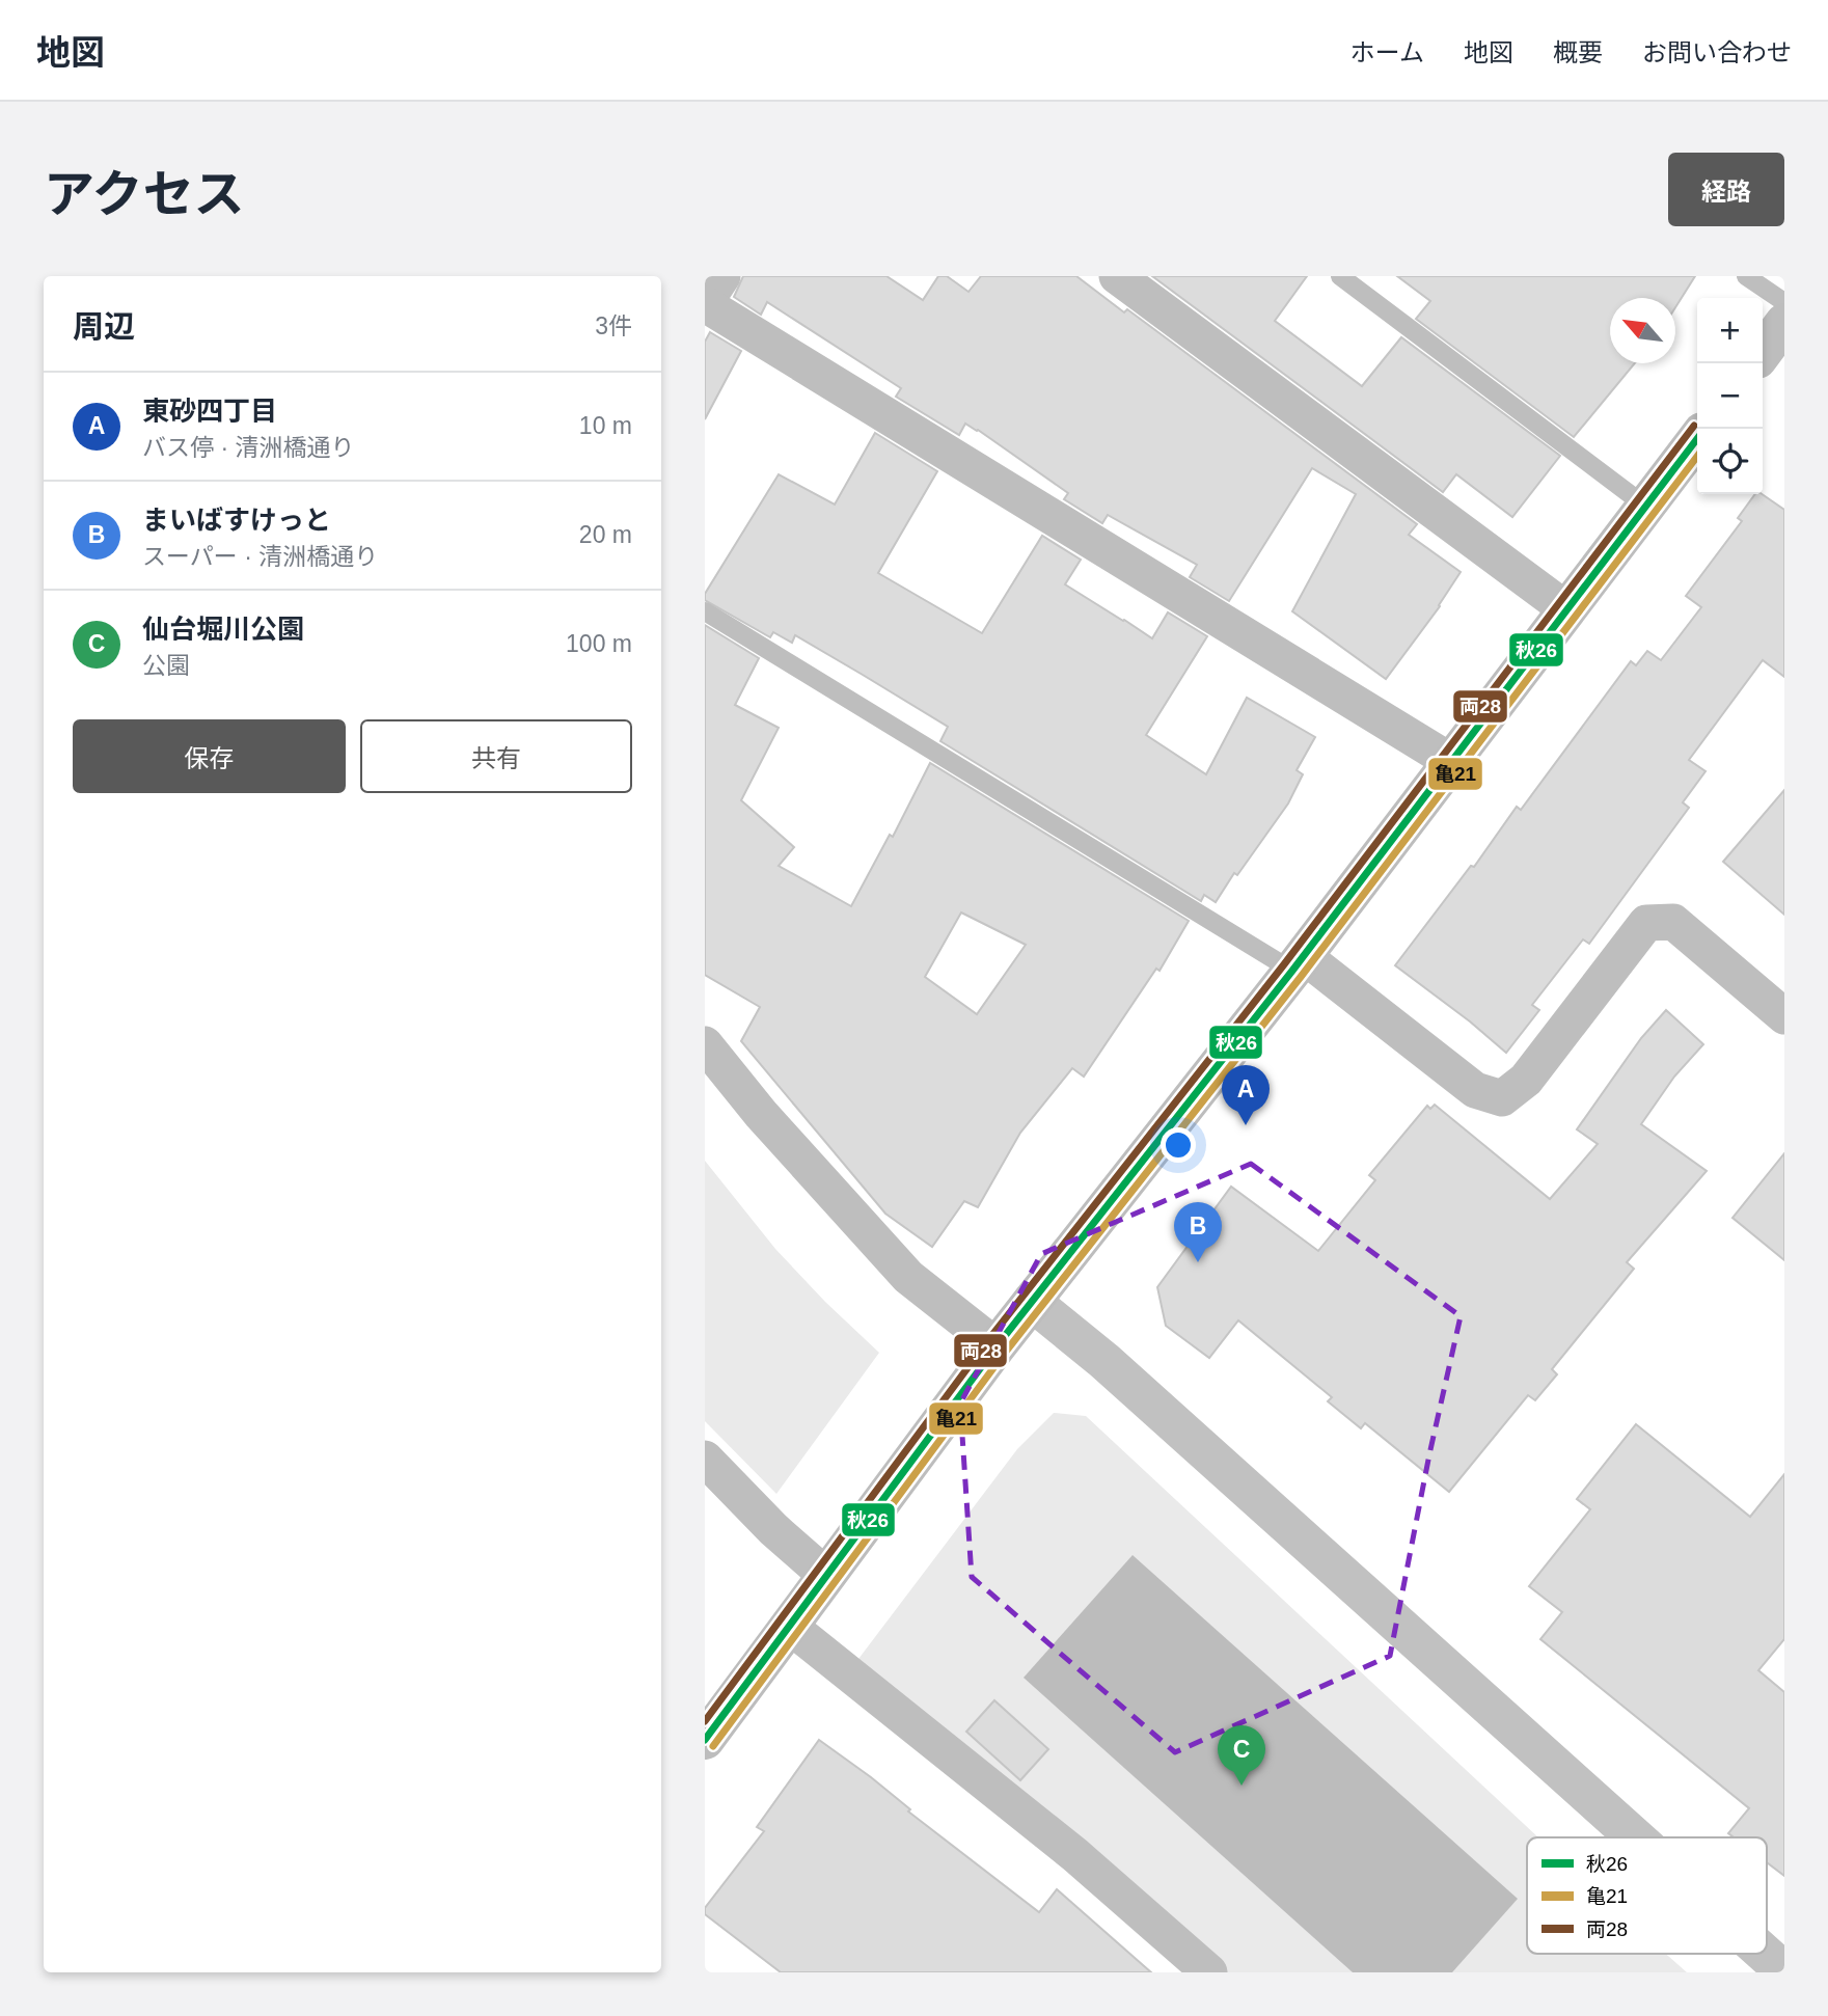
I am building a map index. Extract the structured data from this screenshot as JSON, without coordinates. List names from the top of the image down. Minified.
{"lines":["transit line 両28","transit line 秋26","transit line 亀21"],"legend":["秋26","亀21","両28"],"north":"top left","page":{"header":"地図","nav":["ホーム","地図","概要","お問い合わせ"],"title":"アクセス","buttons":["経路",["保存","共有"]],"heading":["周辺","3件"],"map_buttons":["+","−"],"list":[{"mark":"A","name":"東砂四丁目","note":"バス停 · 清洲橋通り","value":"10 m"},{"mark":"B","name":"まいばすけっと","note":"スーパー · 清洲橋通り","value":"20 m"},{"mark":"C","name":"仙台堀川公園","note":"公園","value":"100 m"}],"pins":["A","B","C"]}}
